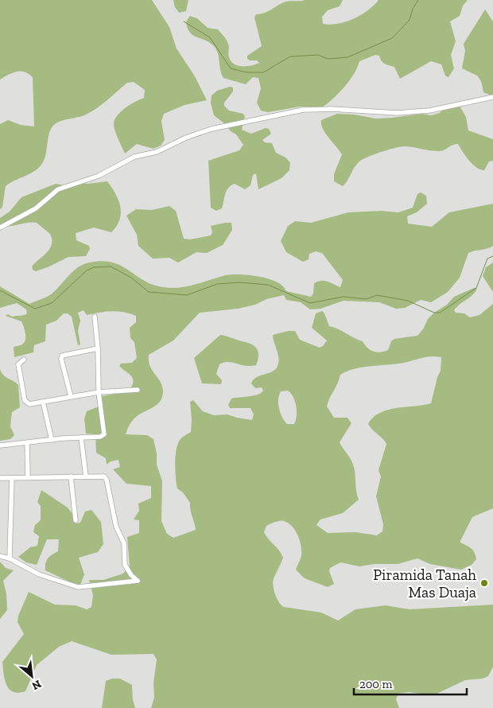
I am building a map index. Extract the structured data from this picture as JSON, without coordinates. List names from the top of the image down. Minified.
{"places":["Piramida Tanah Mas Duaja"],"scale_bar":"200 m","north":"bottom right"}
